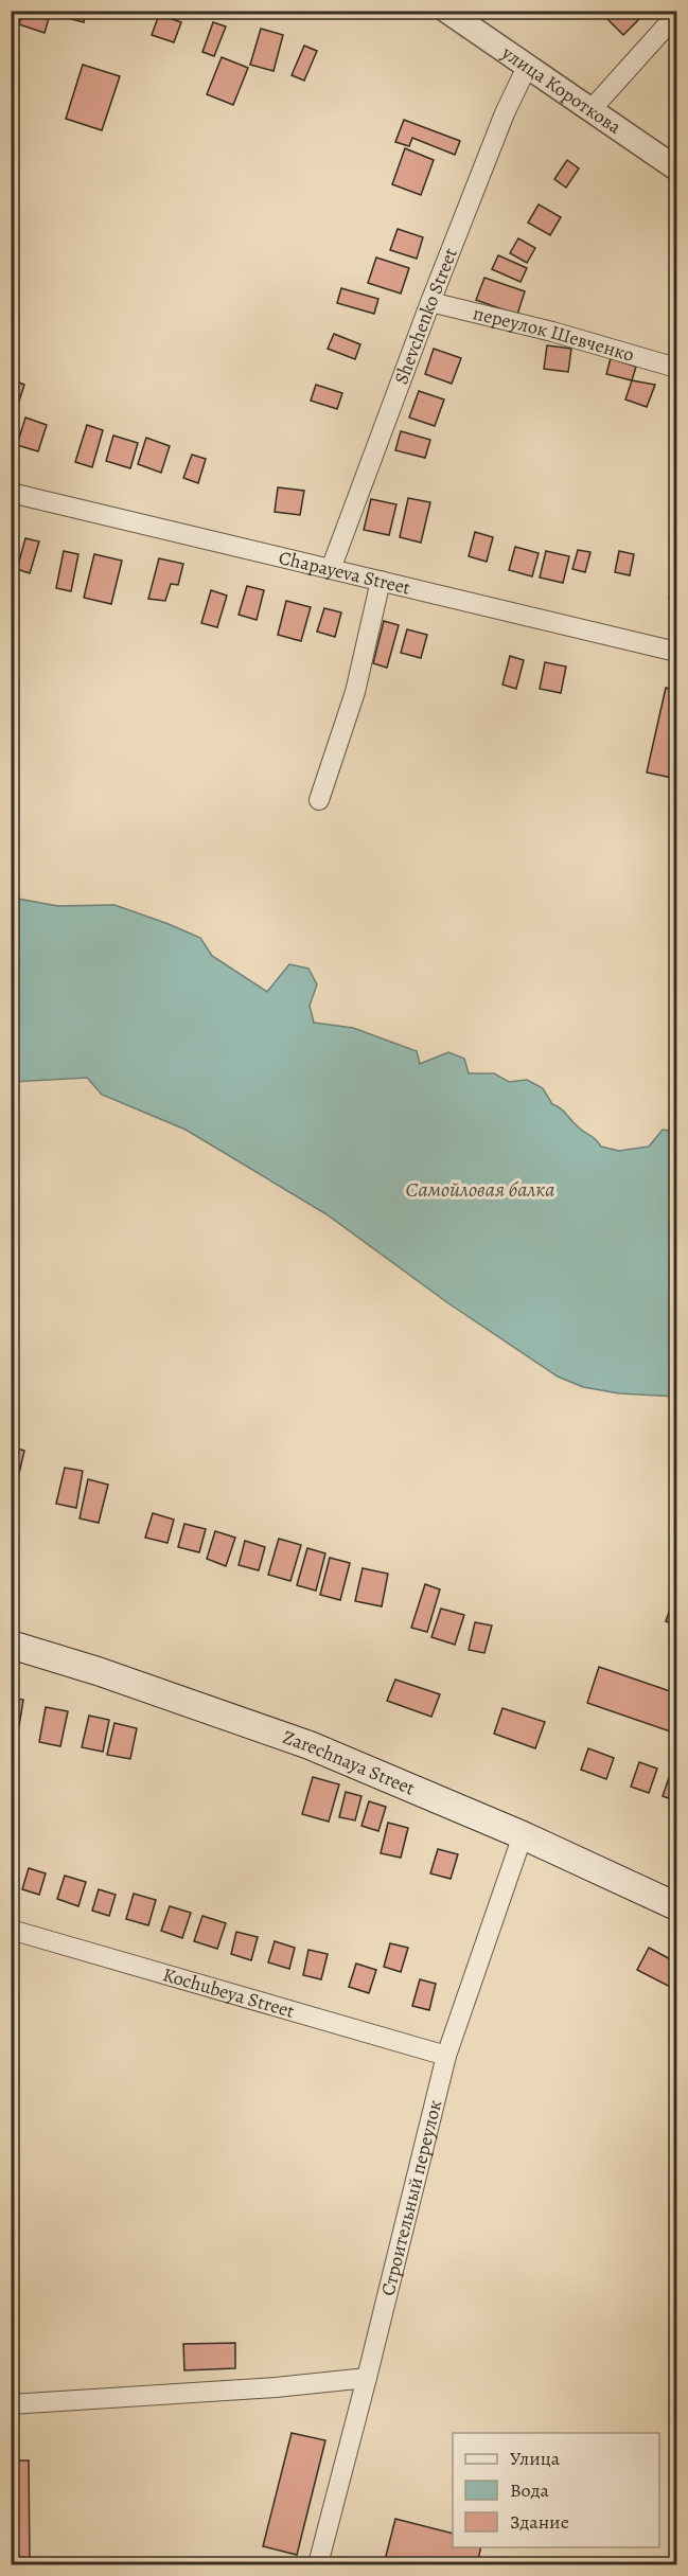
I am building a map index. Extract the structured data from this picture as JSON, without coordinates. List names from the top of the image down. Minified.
{"streets":{"main road":["Zarechnaya Street"],"street":["улица Короткова","Shevchenko Street","переулок Шевченко","Chapayeva Street","Kochubeya Street","Строительный переулок"]},"crossings":[["улица Короткова","Shevchenko Street"],["Shevchenko Street","переулок Шевченко"],["Shevchenko Street","Chapayeva Street"],["Zarechnaya Street","Строительный переулок"],["Kochubeya Street","Строительный переулок"]],"water":["Самойловая балка"],"legend":["Улица","Вода","Здание"]}
